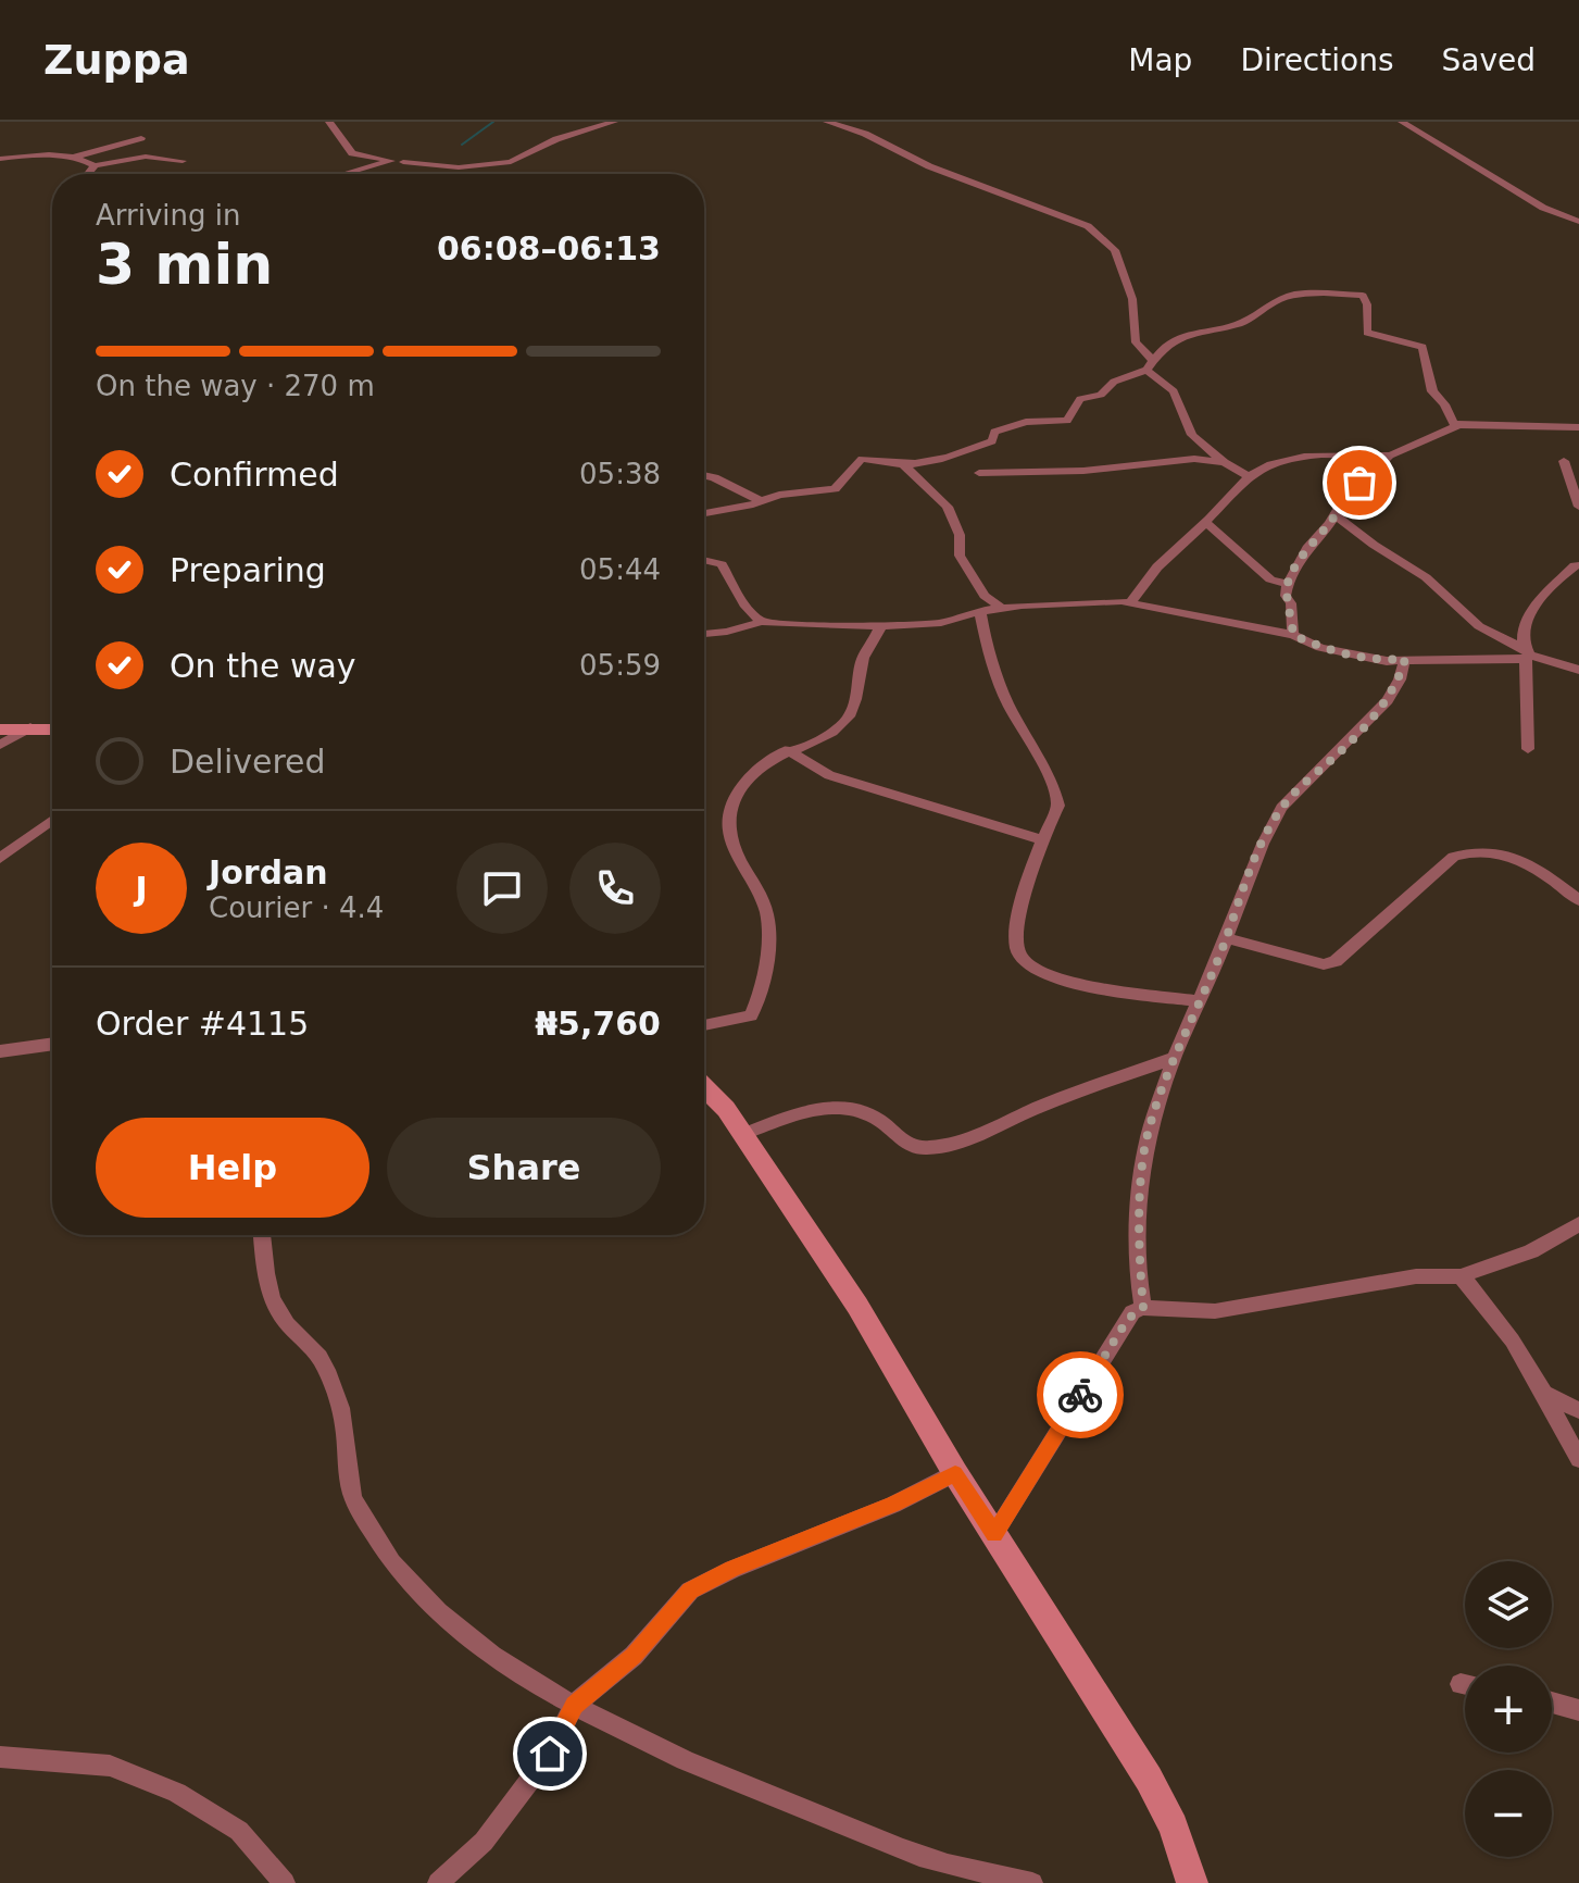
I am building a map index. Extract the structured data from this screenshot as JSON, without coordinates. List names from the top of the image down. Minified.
{"page":{"header":"Zuppa","nav":["Map","Directions","Saved"],"heading":["3 min","Arriving in","06:08–06:13"],"panel":["Jordan","Courier · 4.4","Order #4115","₦5,760"],"bar":"On the way · 270 m","list":[["Confirmed","05:38"],["Preparing","05:44"],["On the way","05:59"],"Delivered"],"round":"J","buttons":["Help","Share"],"map_buttons":["+","−"]}}
